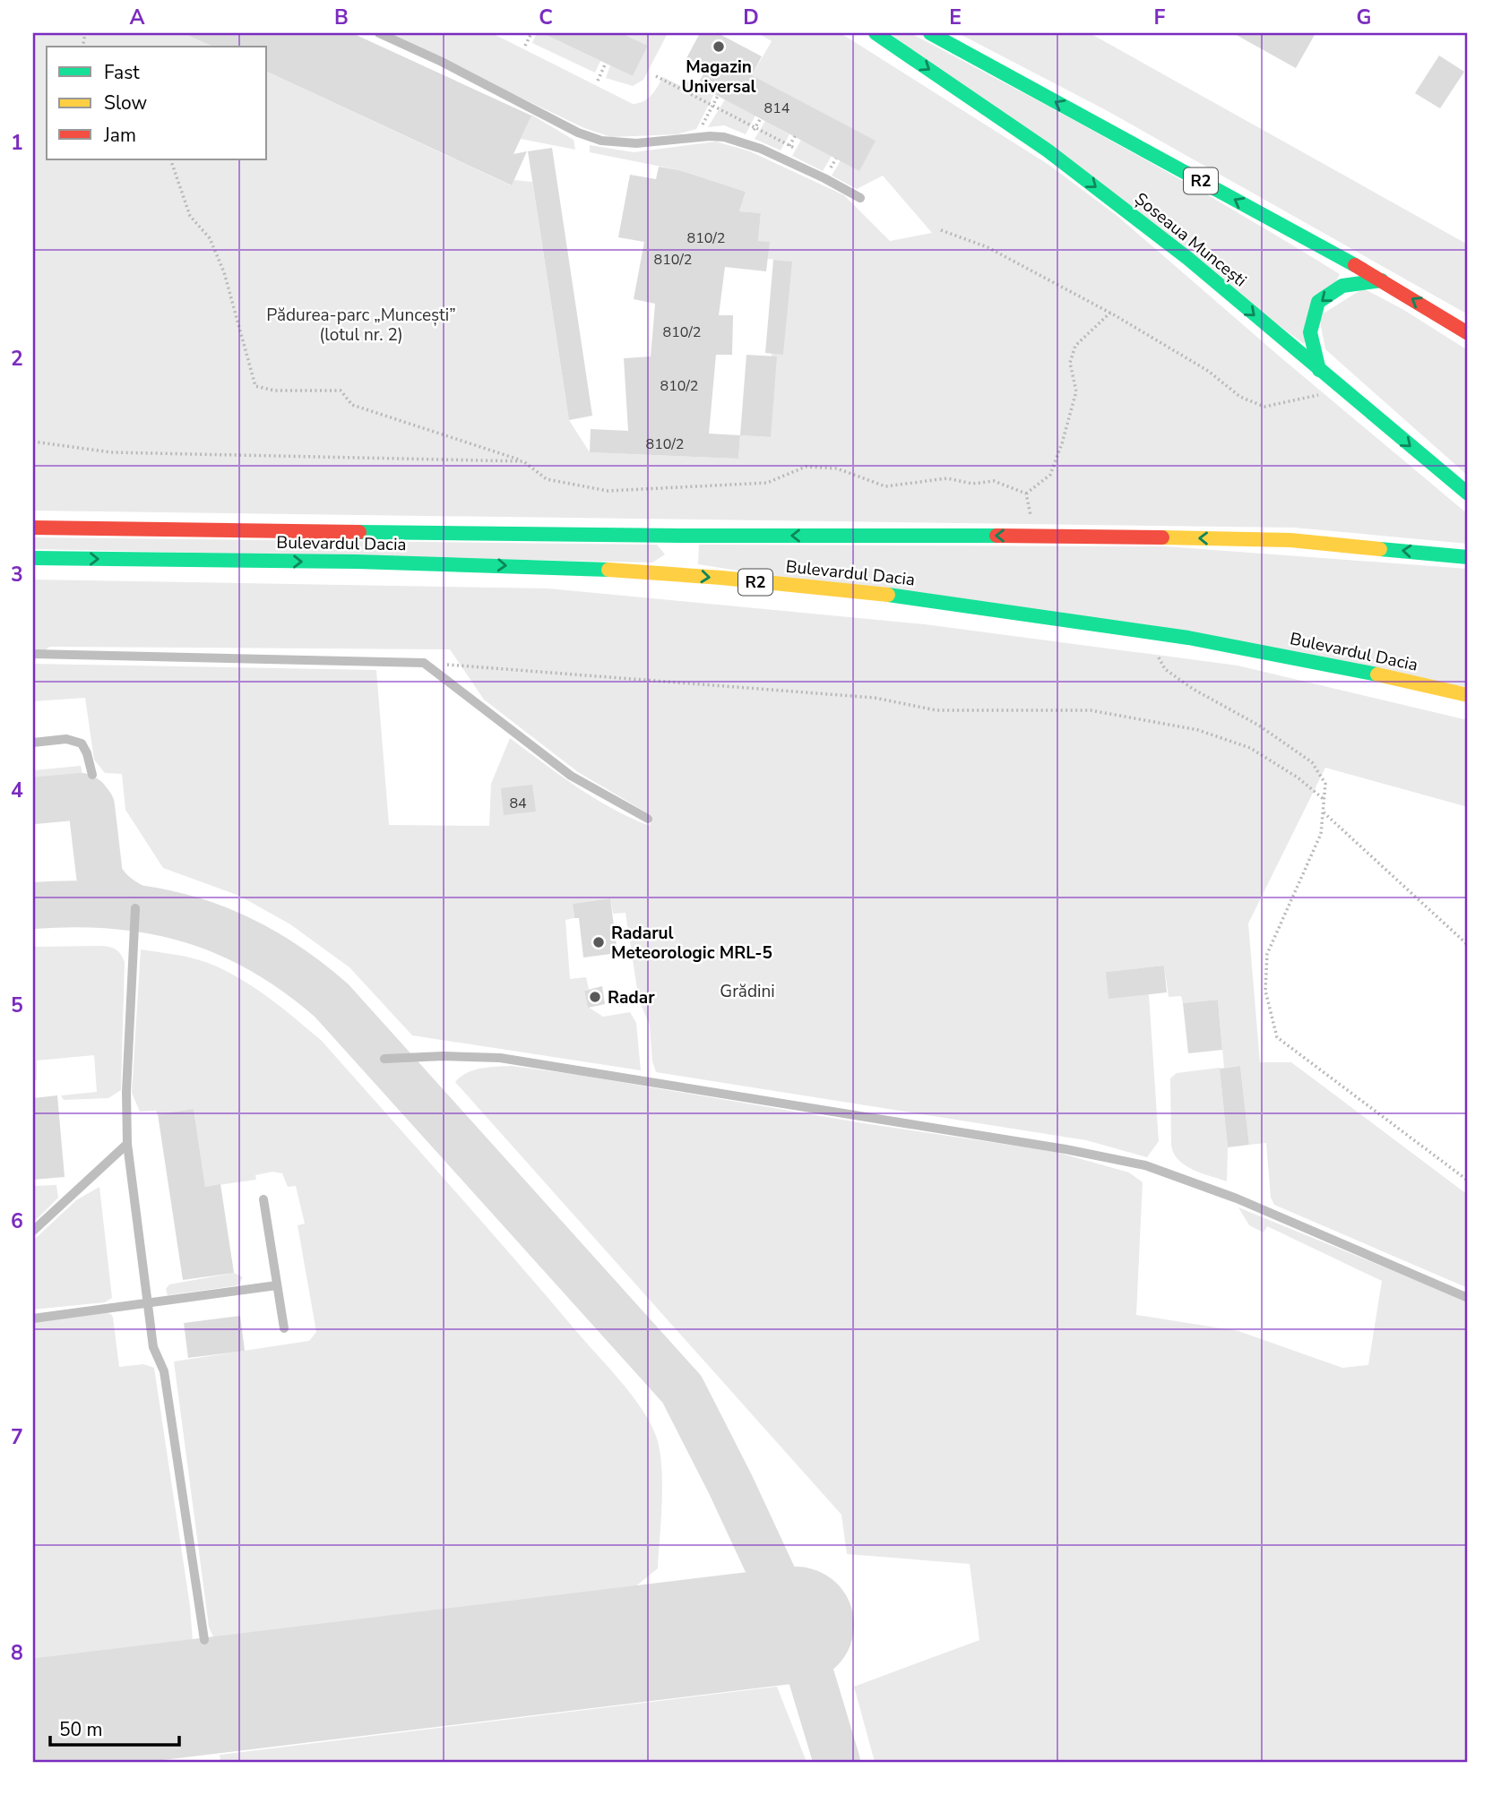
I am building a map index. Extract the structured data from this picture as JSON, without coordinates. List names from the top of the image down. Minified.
{"streets":{"main road":["R2","Șoseaua Muncești","Bulevardul Dacia"]},"parks":["Pădurea-parc „Muncești” (lotul nr. 2)","Grădini"],"places":["Magazin Universal","Radarul Meteorologic MRL-5","Radar"],"house_numbers":["814","810/2","810/2","810/2","810/2","810/2","84"],"legend":["Fast","Slow","Jam"],"scale_bar":"50 m","grid":{"columns":["A","B","C","D","E","F","G"],"rows":["1","2","3","4","5","6","7","8"]}}
